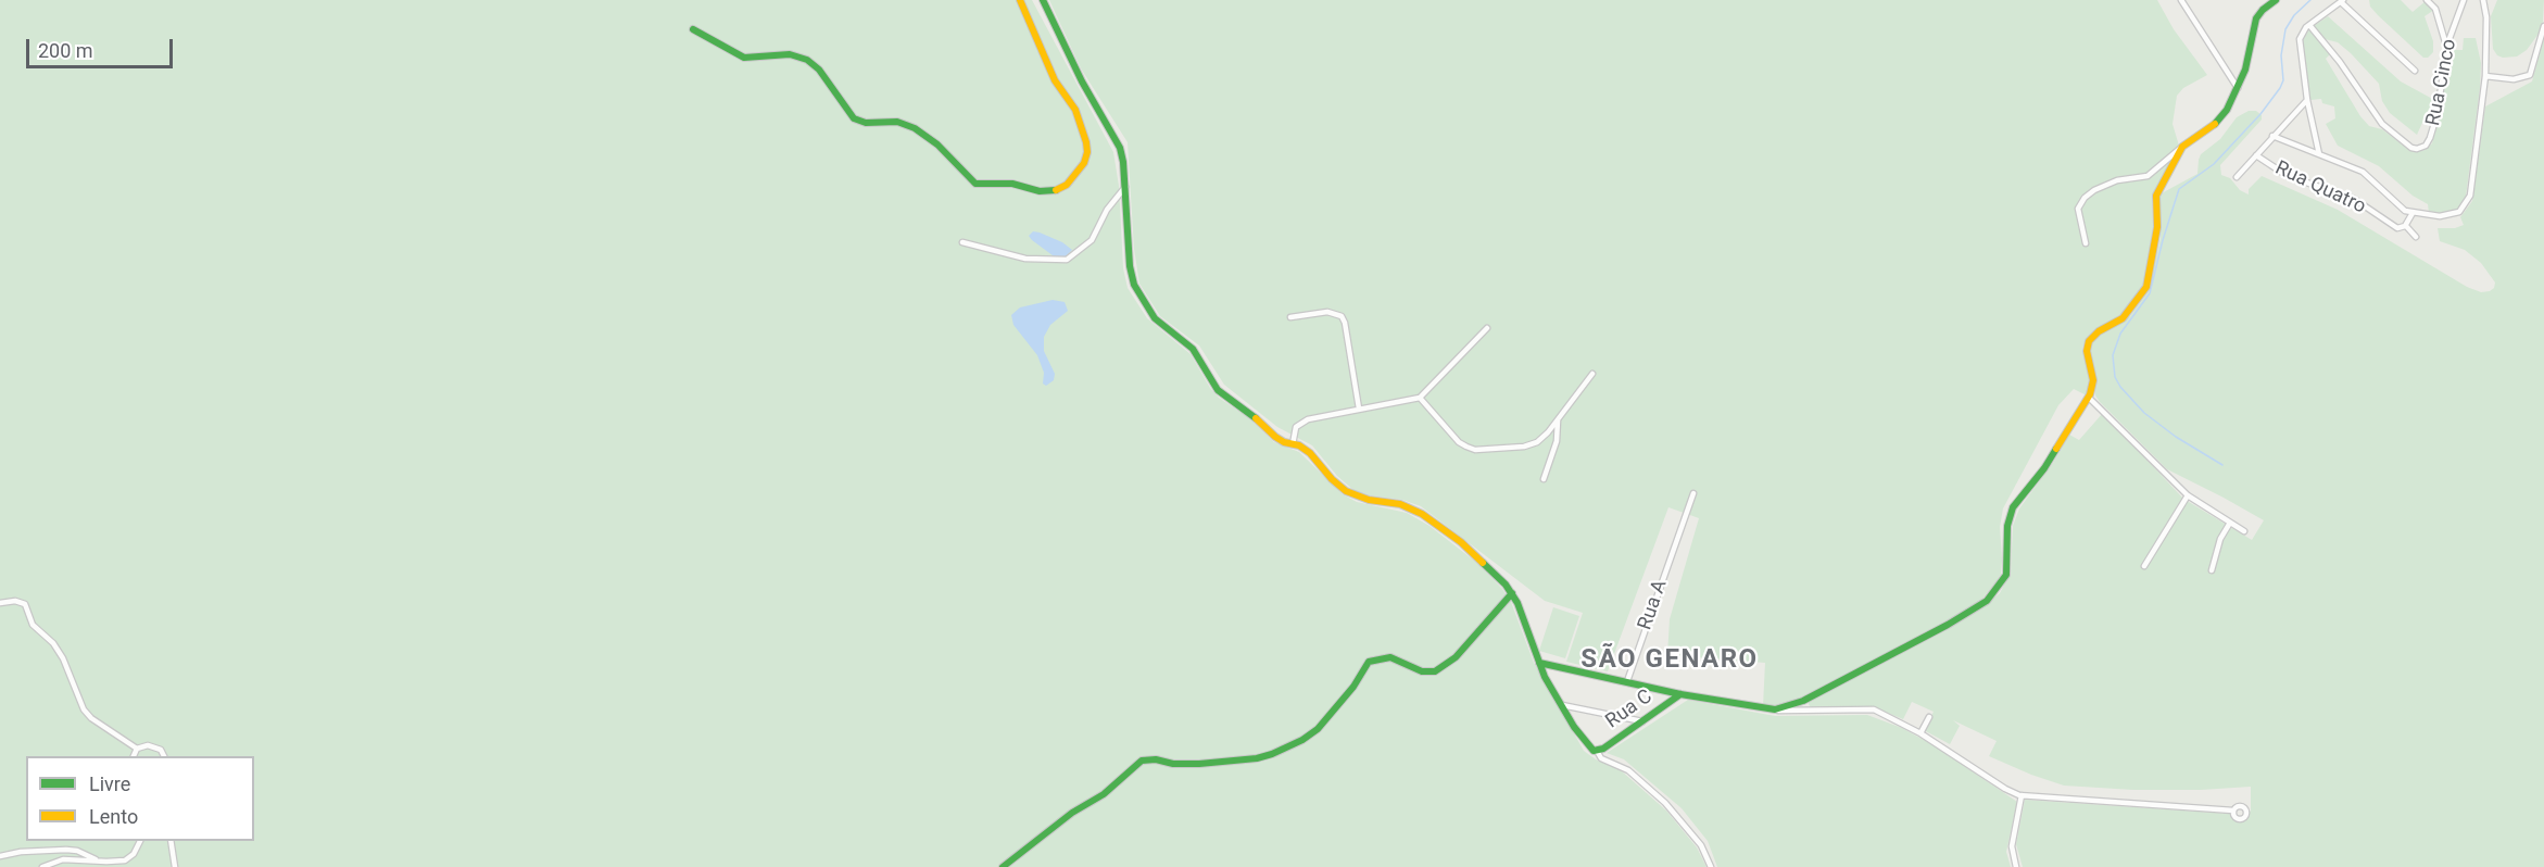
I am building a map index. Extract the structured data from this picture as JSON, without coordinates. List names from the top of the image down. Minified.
{"streets":{"street":["Rua Cinco","Rua Quatro","Rua A","Rua C"]},"districts":["SÃO GENARO"],"legend":["Livre","Lento"],"scale_bar":"200 m"}
